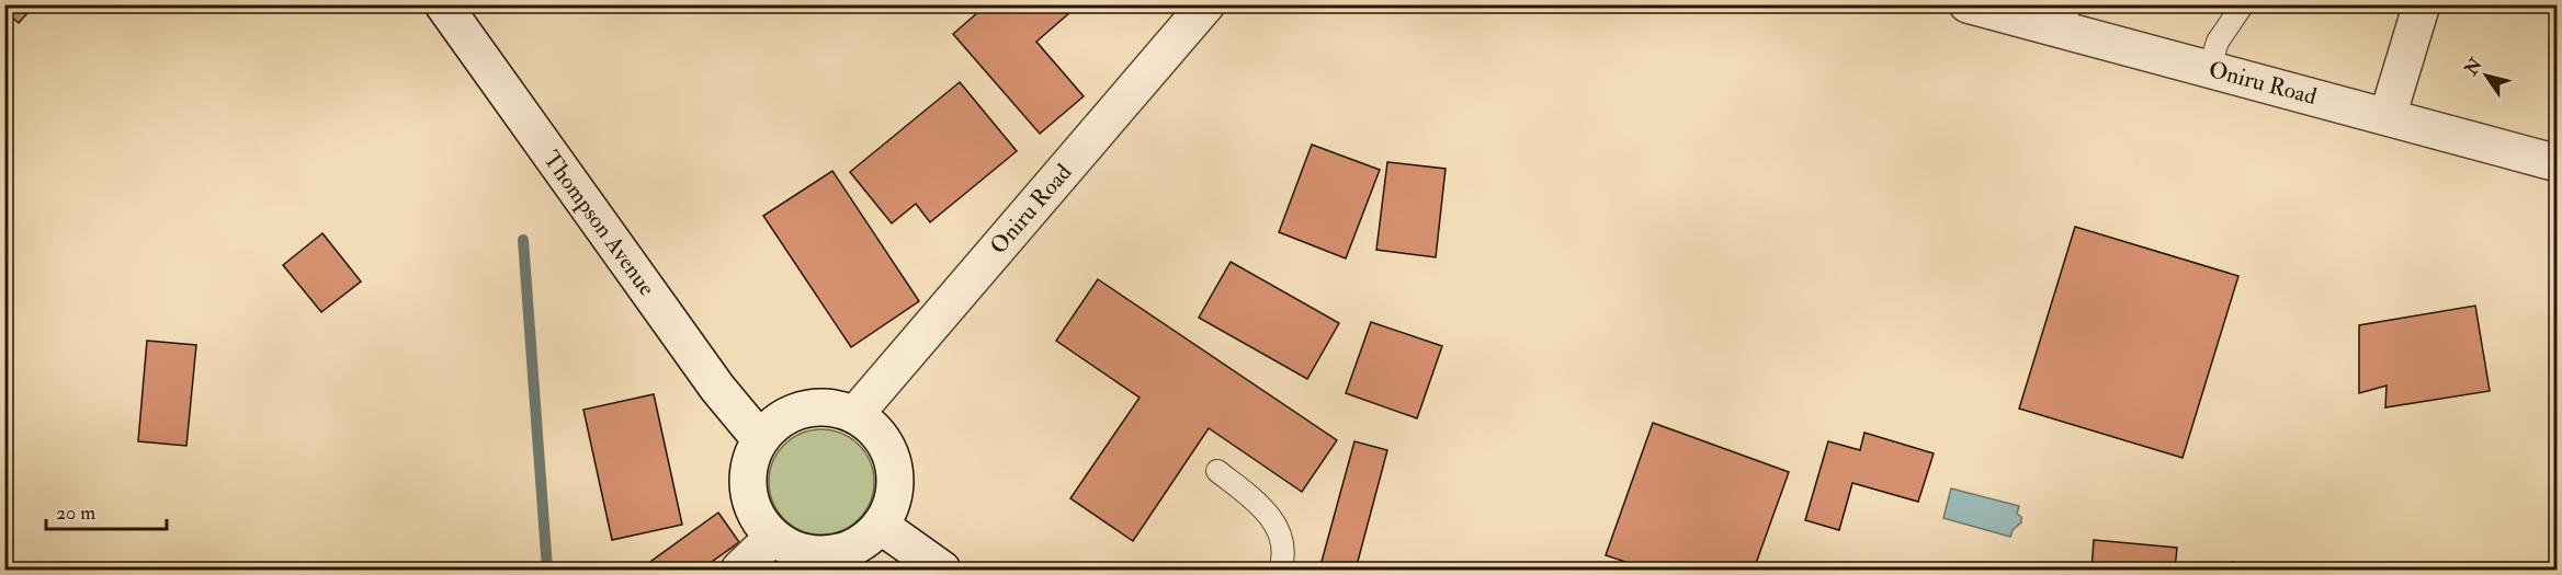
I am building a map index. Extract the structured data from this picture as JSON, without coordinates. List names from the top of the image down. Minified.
{"streets":{"street":["Oniru Road","Thompson Avenue"]},"crossings":[["Oniru Road","Thompson Avenue"]],"scale_bar":"20 m","north":"top left"}
